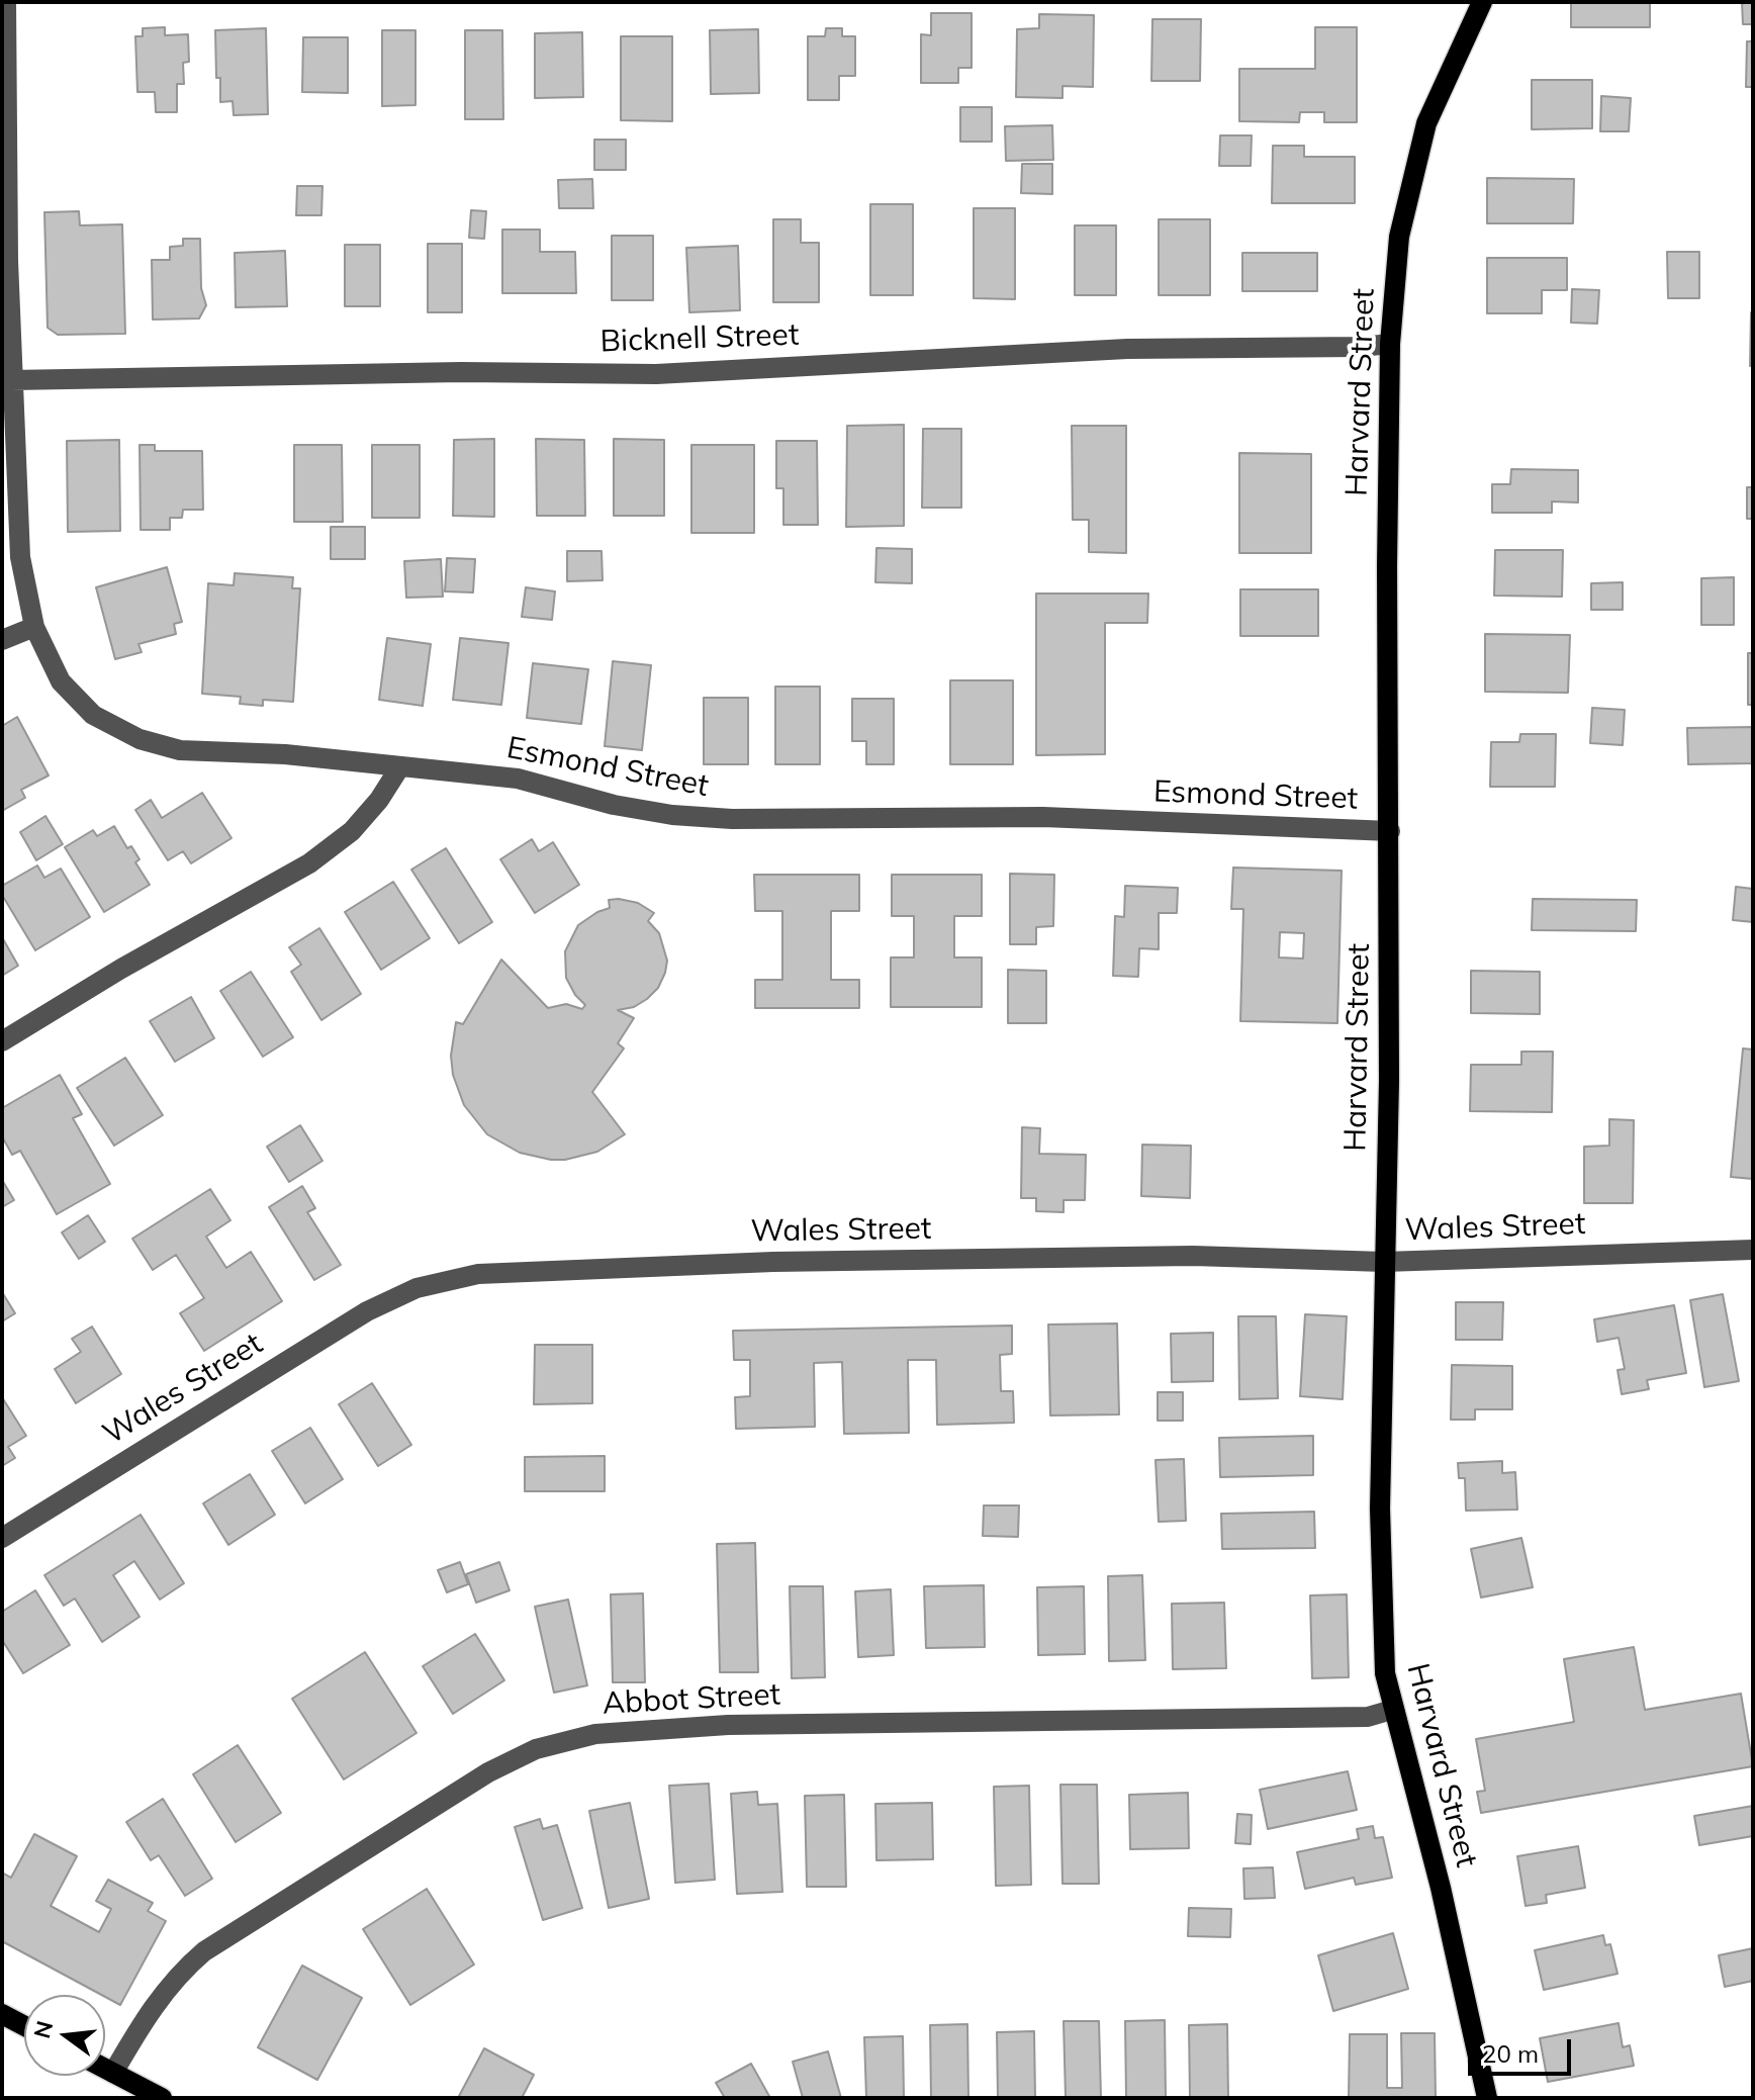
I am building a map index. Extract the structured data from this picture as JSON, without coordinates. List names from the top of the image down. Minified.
{"streets":{"main road":["Harvard Street"],"street":["Bicknell Street","Esmond Street","Wales Street","Abbot Street"]},"crossings":[["Bicknell Street","Harvard Street"],["Bicknell Street","Esmond Street"],["Harvard Street","Esmond Street"],["Harvard Street","Wales Street"],["Harvard Street","Abbot Street"]],"scale_bar":"20 m","north":"left"}
